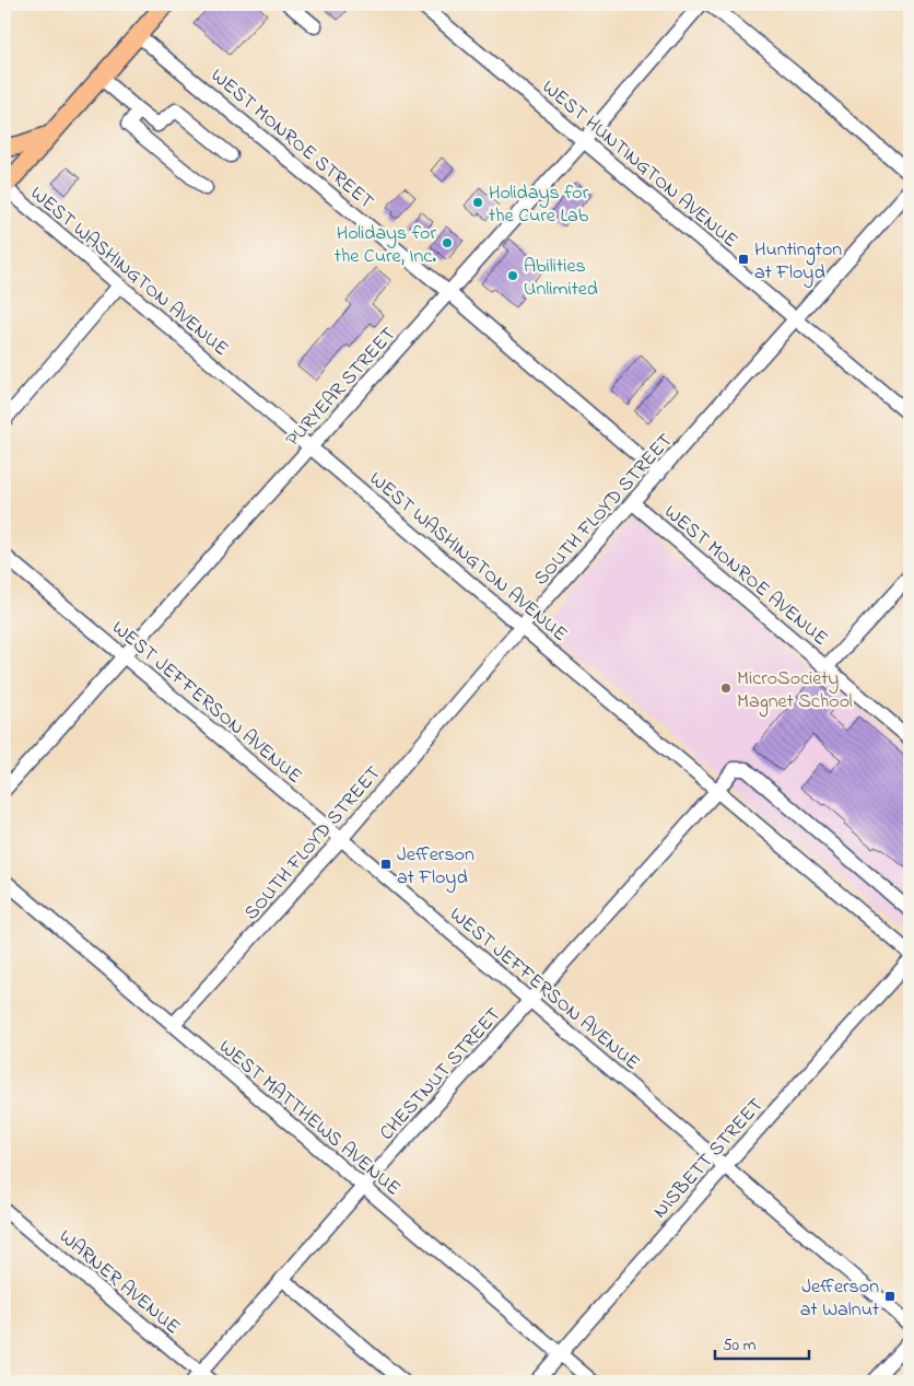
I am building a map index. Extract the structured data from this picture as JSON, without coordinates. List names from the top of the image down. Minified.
{"streets":{"street":["WEST MONROE STREET","WEST HUNTINGTON AVENUE","WEST WASHINGTON AVENUE","PURYEAR STREET","SOUTH FLOYD STREET","WEST MONROE AVENUE","WEST JEFFERSON AVENUE","CHESTNUT STREET","WEST MATTHEWS AVENUE","NISBETT STREET","WARNER AVENUE"]},"crossings":[["WEST MONROE STREET","PURYEAR STREET"],["WEST HUNTINGTON AVENUE","PURYEAR STREET"],["WEST HUNTINGTON AVENUE","SOUTH FLOYD STREET"],["WEST WASHINGTON AVENUE","PURYEAR STREET"],["WEST WASHINGTON AVENUE","SOUTH FLOYD STREET"],["WEST WASHINGTON AVENUE","CHESTNUT STREET"],["PURYEAR STREET","WEST JEFFERSON AVENUE"],["SOUTH FLOYD STREET","WEST MONROE AVENUE"],["SOUTH FLOYD STREET","WEST JEFFERSON AVENUE"],["SOUTH FLOYD STREET","WEST MATTHEWS AVENUE"],["WEST JEFFERSON AVENUE","CHESTNUT STREET"],["WEST JEFFERSON AVENUE","NISBETT STREET"],["CHESTNUT STREET","WEST MATTHEWS AVENUE"],["CHESTNUT STREET","WARNER AVENUE"],["WEST MATTHEWS AVENUE","NISBETT STREET"]],"places":{"other":["Holidays for the Cure Lab","Holidays for the Cure, Inc.","Abilities Unlimited","MicroSociety Magnet School"],"transit":["Huntington at Floyd","Jefferson at Floyd","Jefferson at Walnut"]},"scale_bar":"50 m"}
